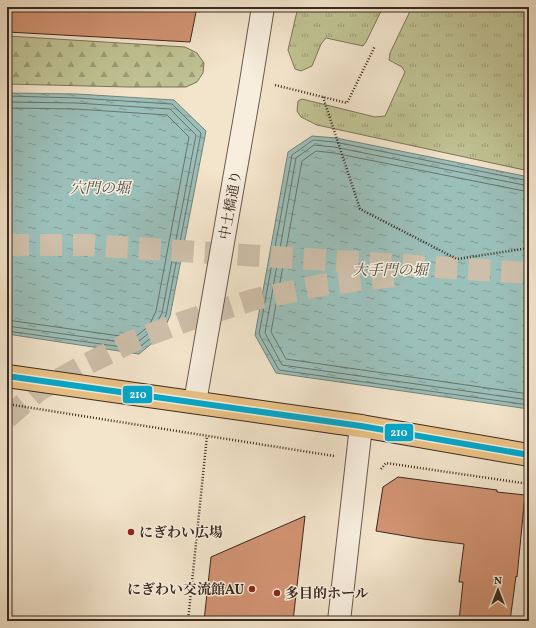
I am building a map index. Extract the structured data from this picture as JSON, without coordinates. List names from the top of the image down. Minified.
{"streets":{"street":["中土橋通り"]},"water":["穴門の堀","大手門の堀"],"places":["にぎわい広場","にぎわい交流館AU","多目的ホール"],"lines":["transit line 210"],"north":"top"}
